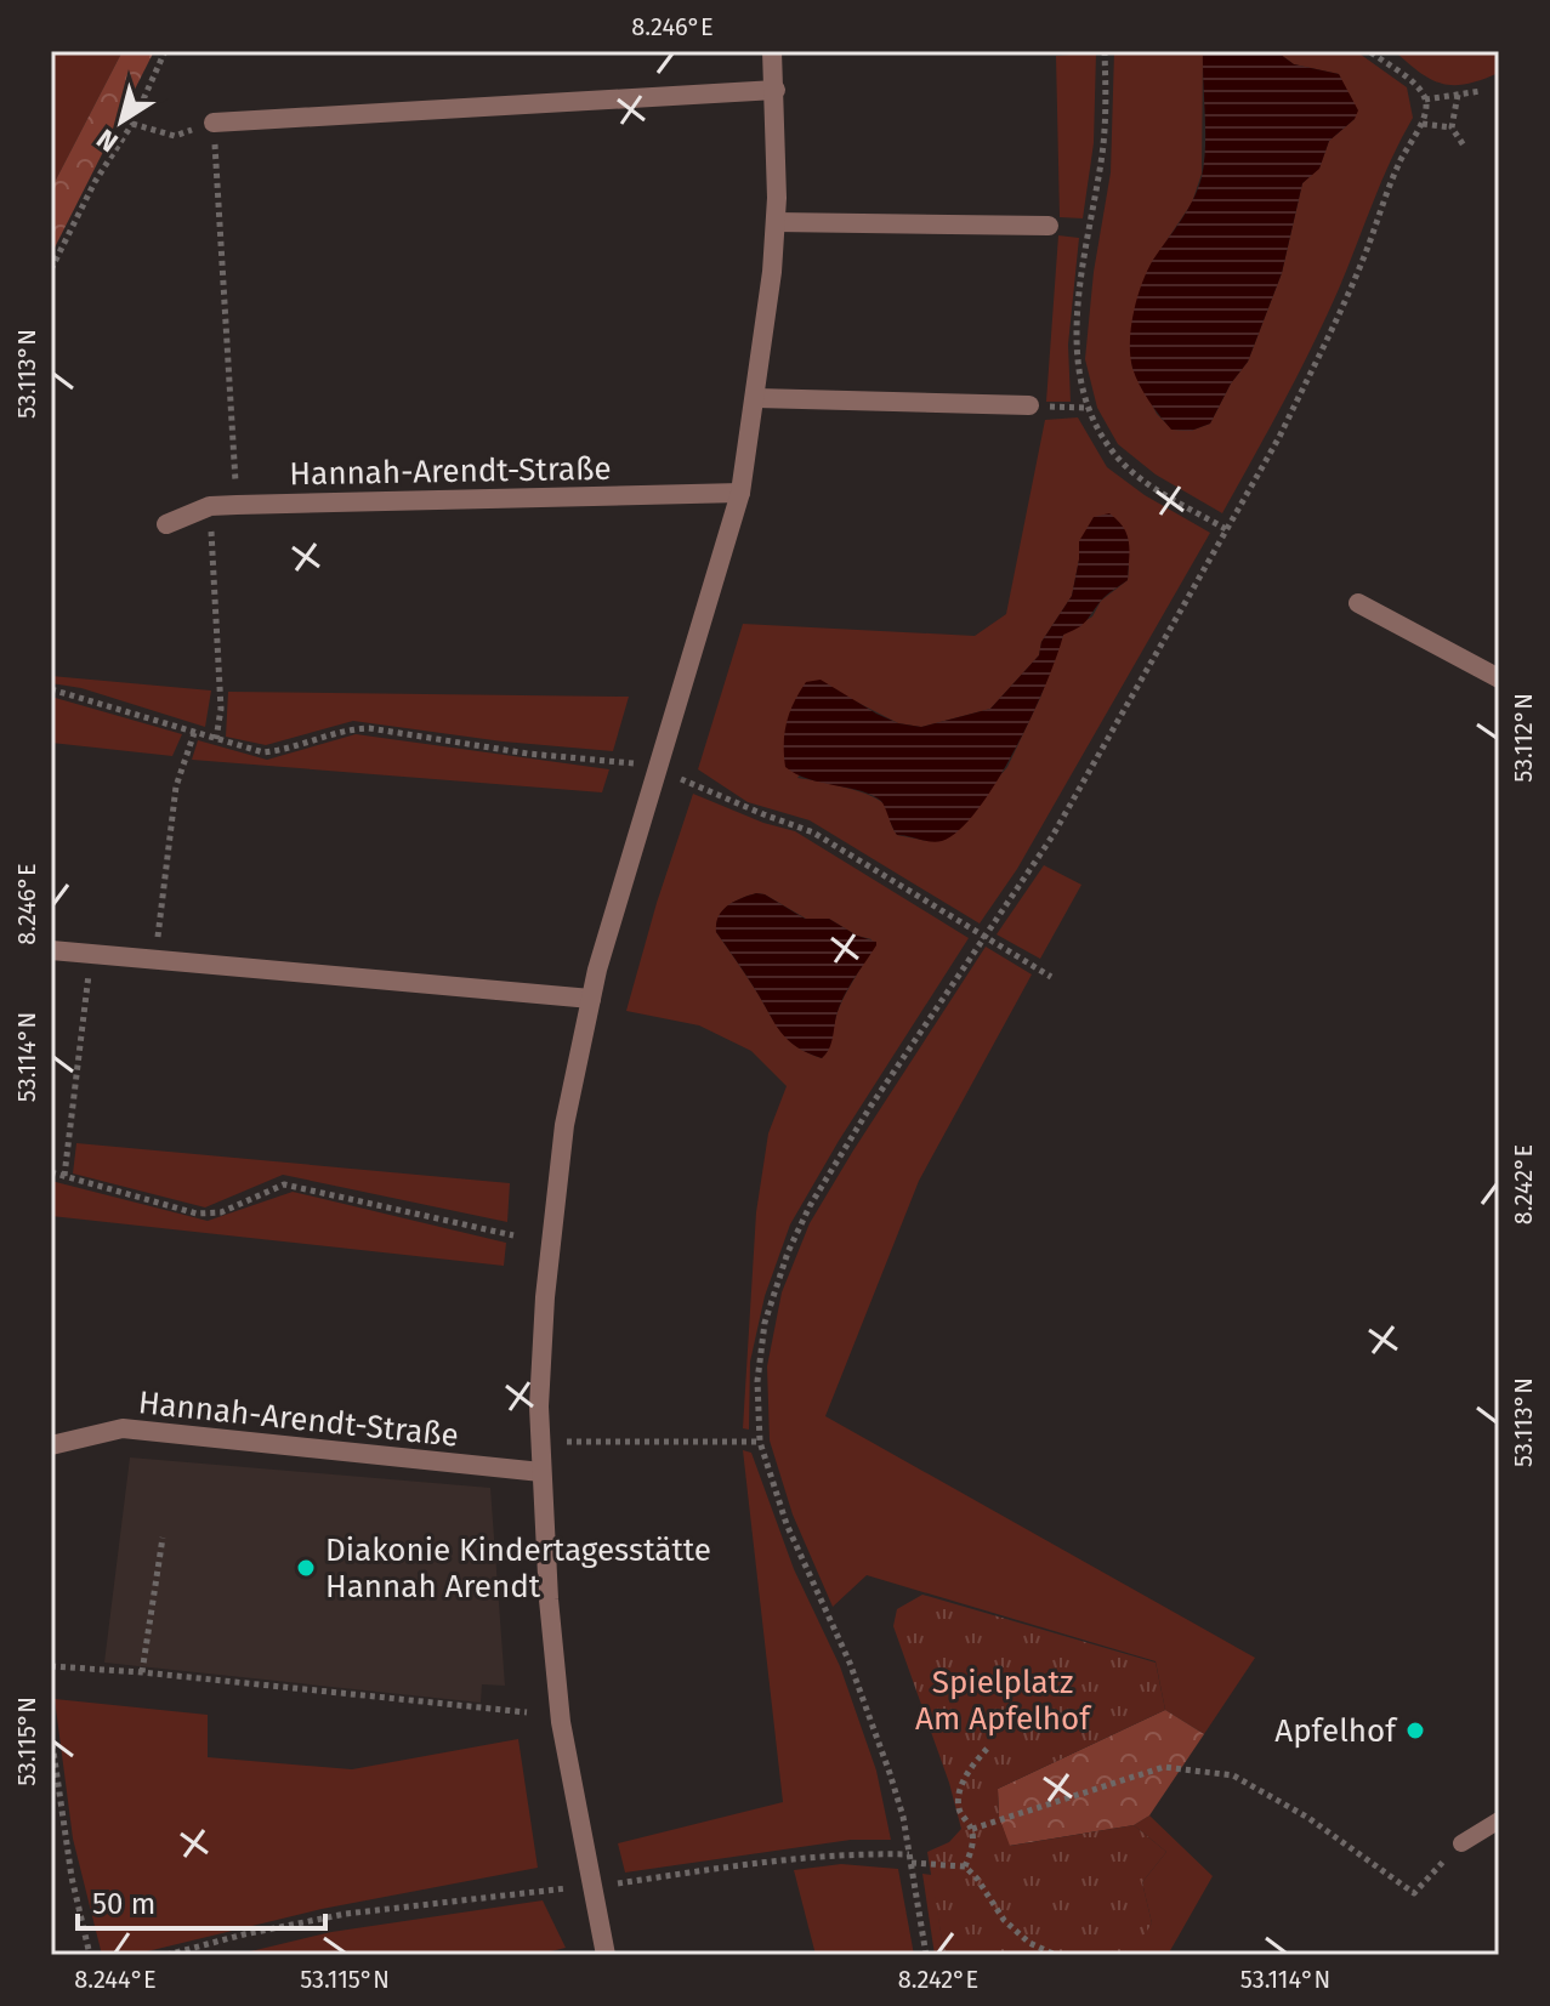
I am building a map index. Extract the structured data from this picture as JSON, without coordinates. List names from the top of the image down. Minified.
{"streets":{"street":["Hannah-Arendt-Straße"]},"parks":["Spielplatz Am Apfelhof"],"places":["Diakonie Kindertagesstätte Hannah Arendt","Apfelhof"],"scale_bar":"50 m","north":"bottom left","coordinates":["8.246°E","53.113°N","53.112°N","53.114°N","8.242°E","53.115°N","8.244°E"]}
